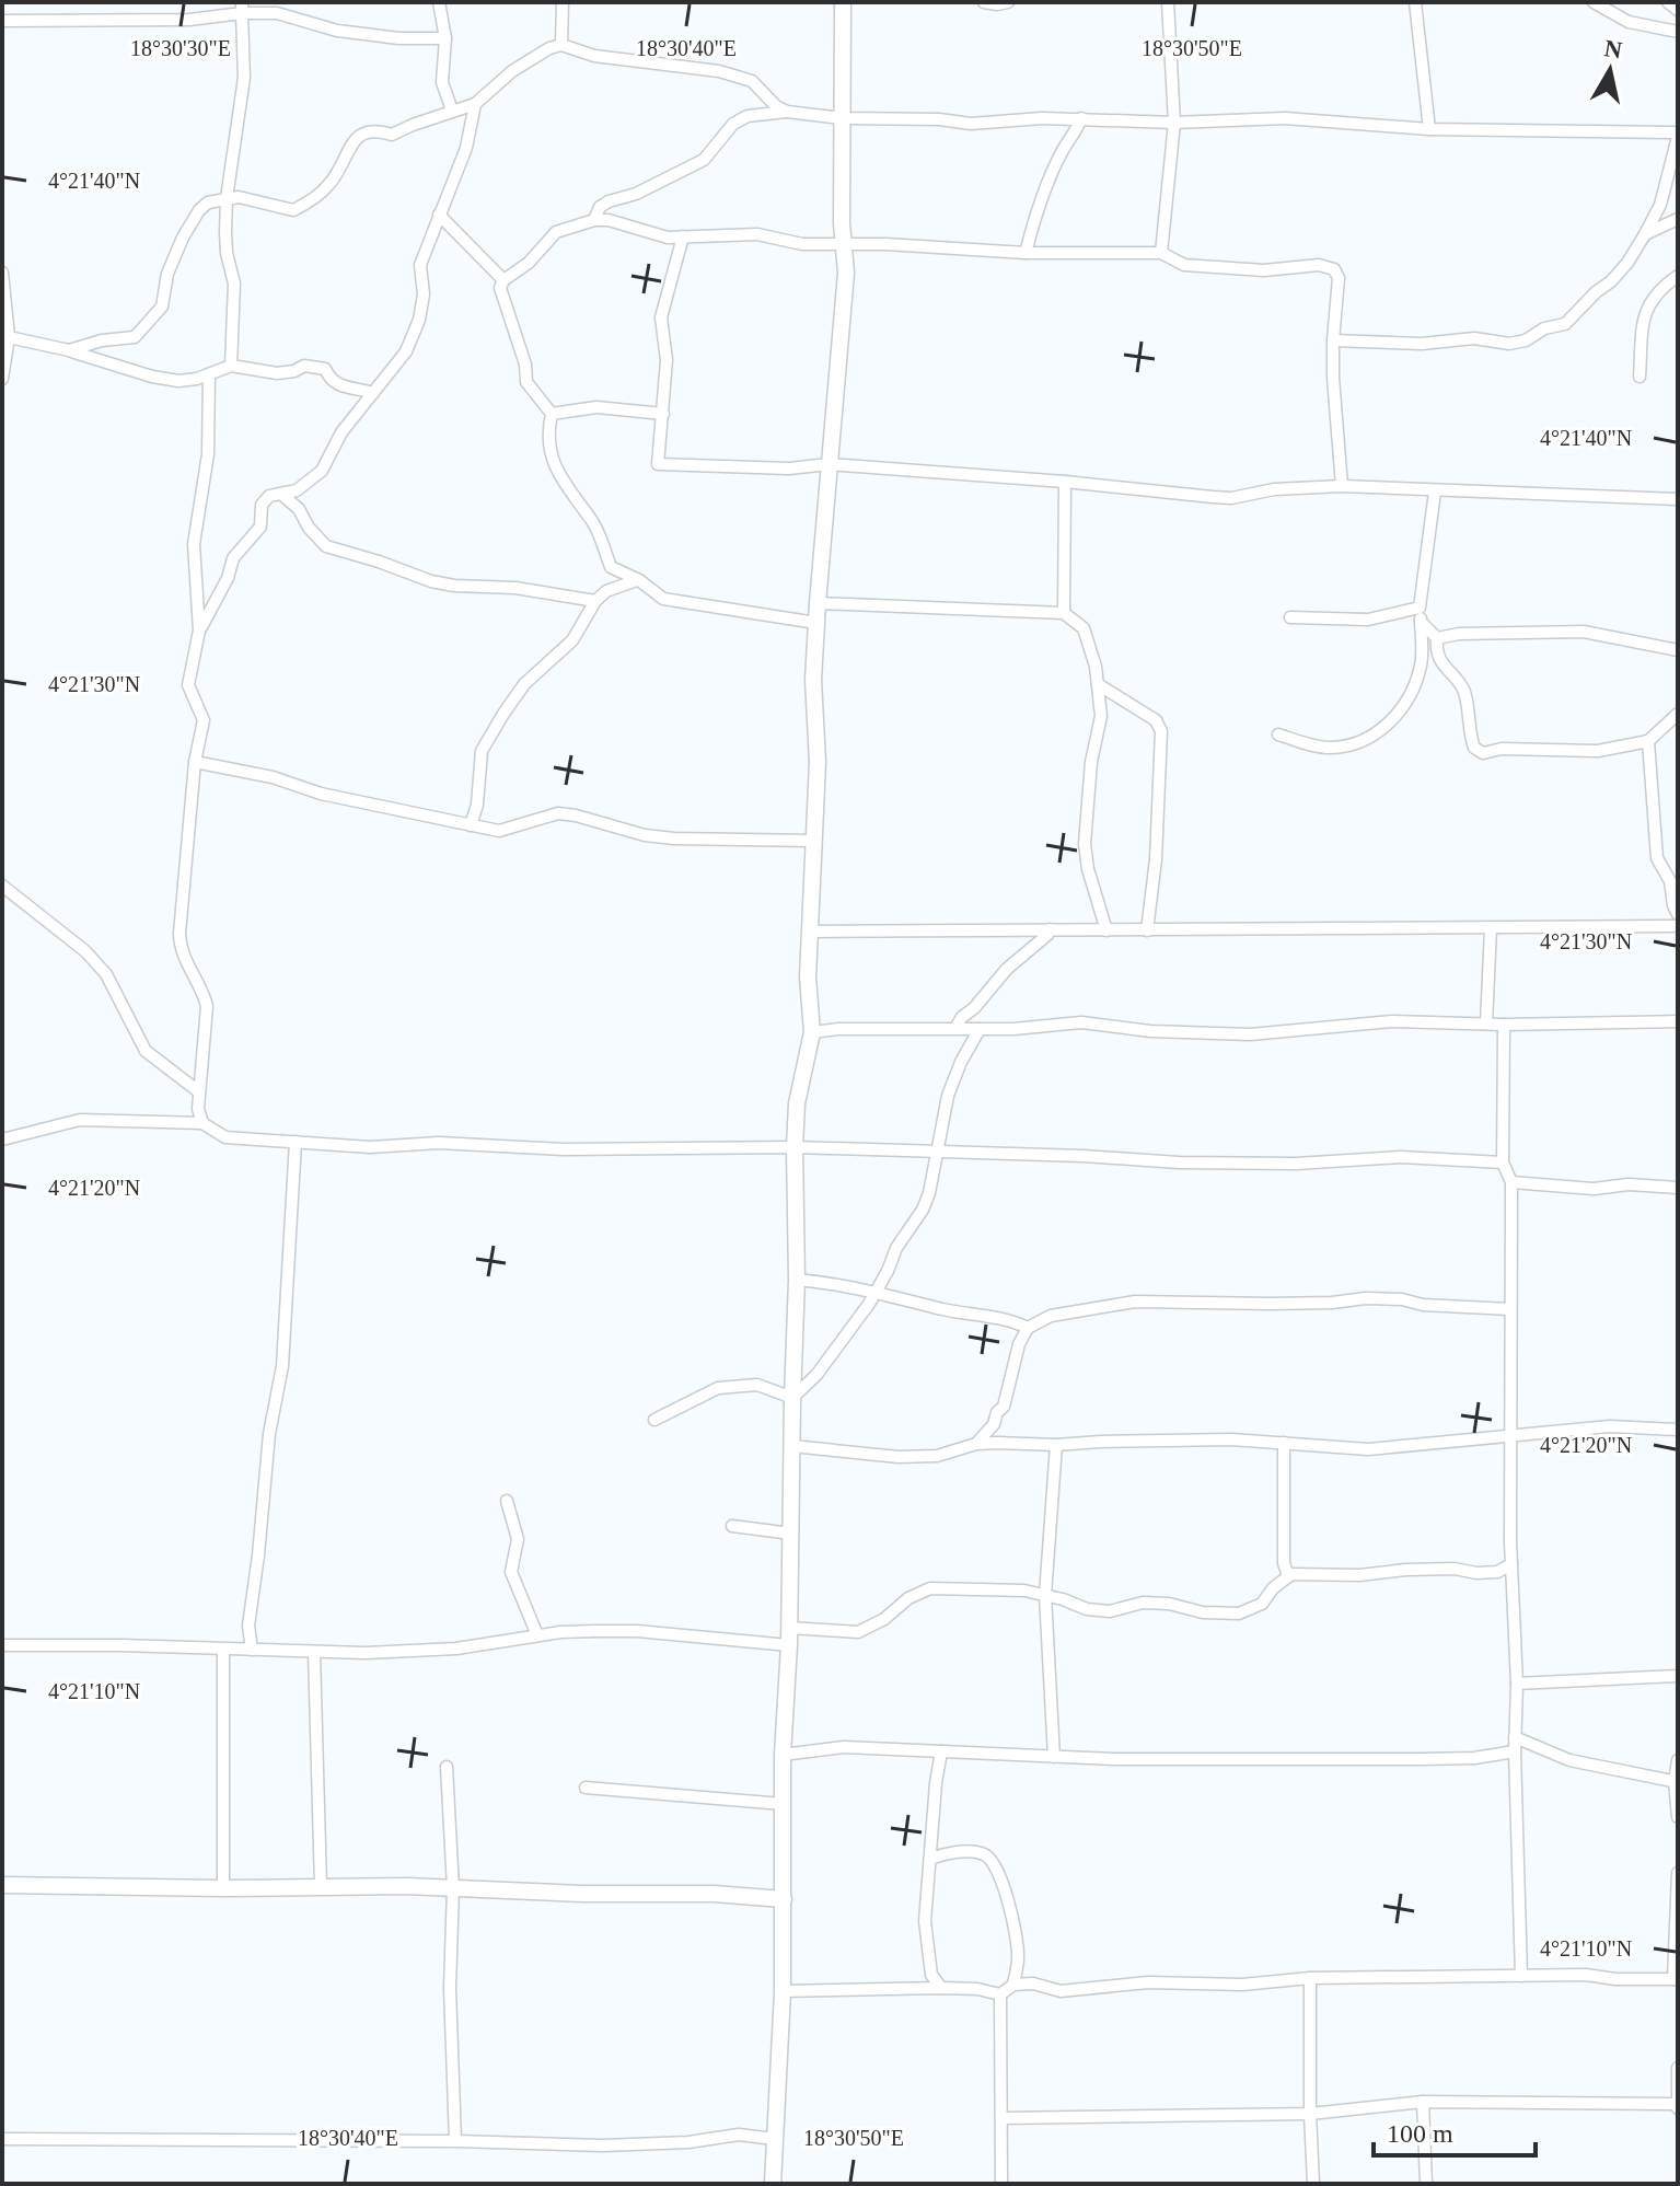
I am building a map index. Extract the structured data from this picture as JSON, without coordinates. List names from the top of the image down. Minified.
{"scale_bar":"100 m","north":"top","coordinates":["18°30'30\"E","18°30'40\"E","18°30'50\"E","4°21'40\"N","4°21'30\"N","4°21'20\"N","4°21'10\"N"]}
